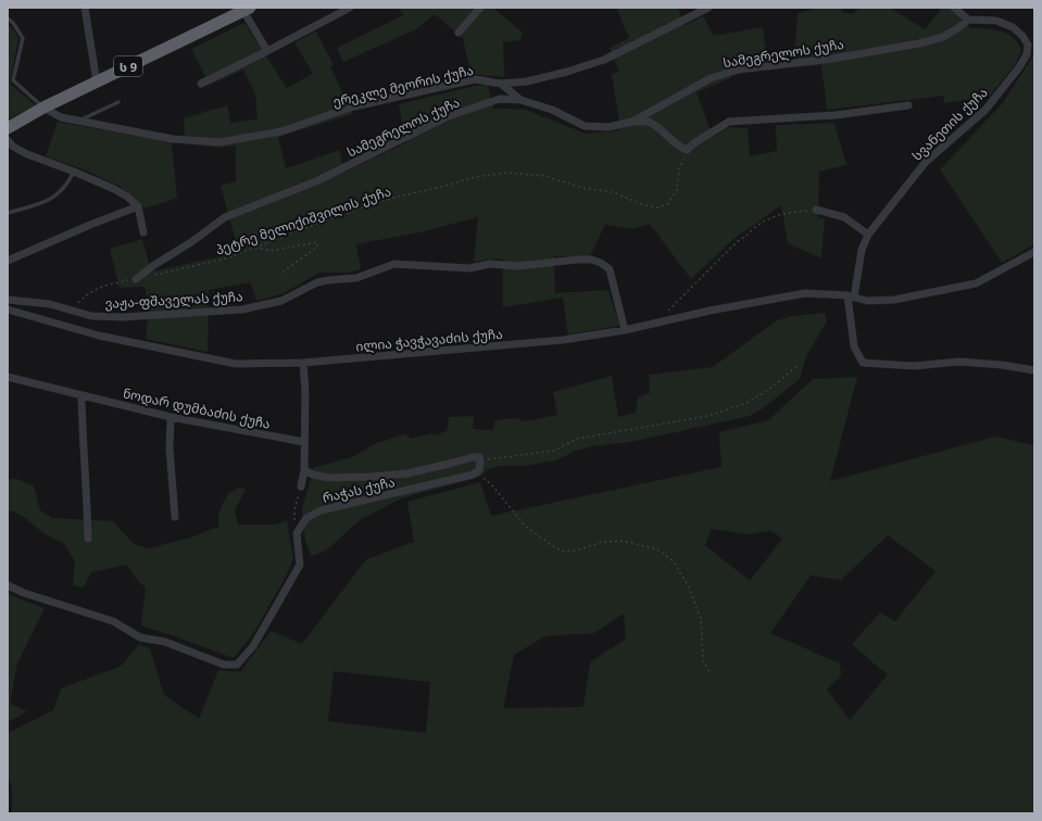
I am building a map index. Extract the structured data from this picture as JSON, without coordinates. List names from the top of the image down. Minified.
{"streets":{"highway":["ს 9"],"street":["სამეგრელოს ქუჩა","ერეკლე მეორის ქუჩა","სვანეთის ქუჩა","ვაჟა-ფშაველას ქუჩა","ილია ჭავჭავაძის ქუჩა","ნოდარ დუმბაძის ქუჩა","რაჭას ქუჩა"],"path":["პეტრე მელიქიშვილის ქუჩა"]},"crossings":[["სამეგრელოს ქუჩა","სვანეთის ქუჩა"],["სამეგრელოს ქუჩა","პეტრე მელიქიშვილის ქუჩა"],["ს 9","ერეკლე მეორის ქუჩა"],["სვანეთის ქუჩა","ილია ჭავჭავაძის ქუჩა"],["პეტრე მელიქიშვილის ქუჩა","ვაჟა-ფშაველას ქუჩა"],["ვაჟა-ფშაველას ქუჩა","ილია ჭავჭავაძის ქუჩა"]]}
